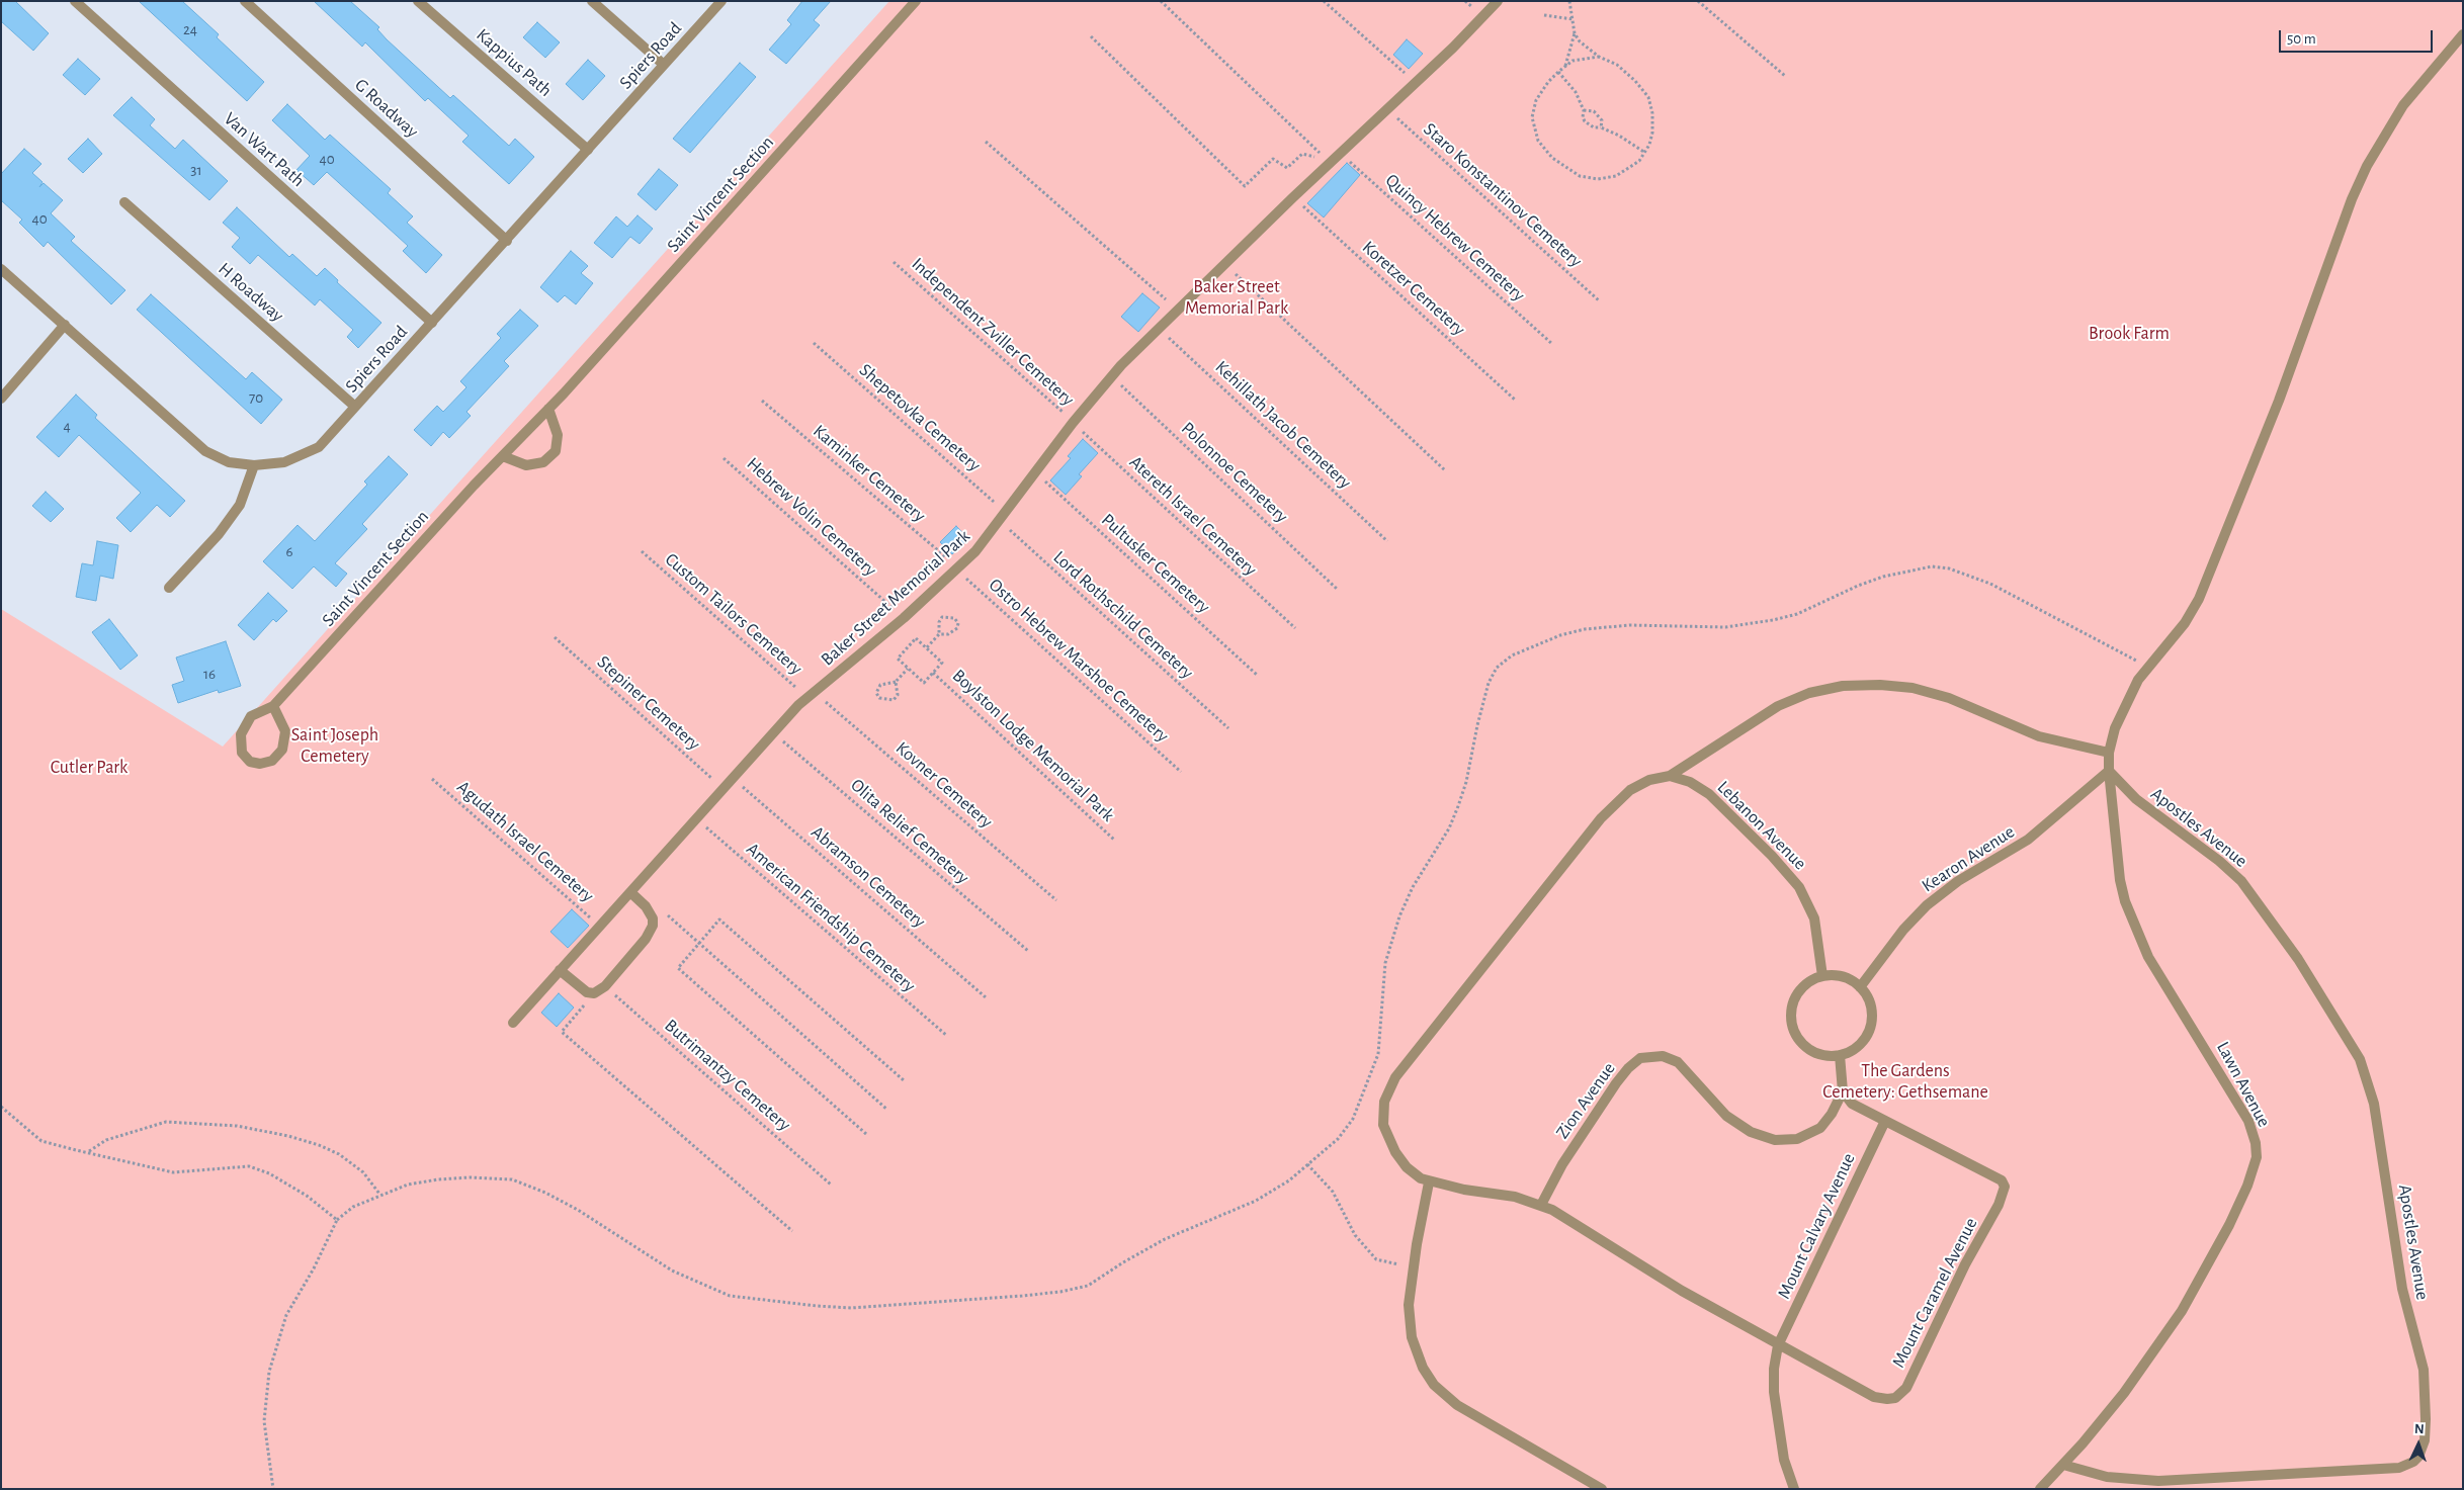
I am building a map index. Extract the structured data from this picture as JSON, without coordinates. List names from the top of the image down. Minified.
{"streets":{"street":["Spiers Road","Kappius Path","G Roadway","Van Wart Path","Saint Vincent Section","H Roadway","Baker Street Memorial Park","Lebanon Avenue","Apostles Avenue","Kearon Avenue","Lawn Avenue","Zion Avenue","Mount Calvary Avenue","Mount Caramel Avenue"],"path":["Staro Konstantinov Cemetery","Quincy Hebrew Cemetery","Koretzer Cemetery","Independent Zviller Cemetery","Shepetovka Cemetery","Kehillath Jacob Cemetery","Polonnoe Cemetery","Kaminker Cemetery","Atereth Israel Cemetery","Hebrew Volin Cemetery","Pultusker Cemetery","Custom Tailors Cemetery","Lord Rothschild Cemetery","Ostro Hebrew Marshoe Cemetery","Stepiner Cemetery","Boylston Lodge Memorial Park","Kovner Cemetery","Olita Relief Cemetery","Agudath Israel Cemetery","Abramson Cemetery","American Friendship Cemetery","Butrimantzy Cemetery"]},"crossings":[["Spiers Road","Kappius Path"],["Spiers Road","G Roadway"],["Spiers Road","Van Wart Path"],["Spiers Road","H Roadway"],["Staro Konstantinov Cemetery","Baker Street Memorial Park"],["Quincy Hebrew Cemetery","Baker Street Memorial Park"],["Koretzer Cemetery","Baker Street Memorial Park"],["Independent Zviller Cemetery","Atereth Israel Cemetery"],["Independent Zviller Cemetery","Baker Street Memorial Park"],["Shepetovka Cemetery","Baker Street Memorial Park"],["Kehillath Jacob Cemetery","Baker Street Memorial Park"],["Polonnoe Cemetery","Baker Street Memorial Park"],["Kaminker Cemetery","Baker Street Memorial Park"],["Kaminker Cemetery","Ostro Hebrew Marshoe Cemetery"],["Atereth Israel Cemetery","Baker Street Memorial Park"],["Hebrew Volin Cemetery","Baker Street Memorial Park"],["Pultusker Cemetery","Baker Street Memorial Park"],["Baker Street Memorial Park","Custom Tailors Cemetery"],["Baker Street Memorial Park","Lord Rothschild Cemetery"],["Baker Street Memorial Park","Ostro Hebrew Marshoe Cemetery"],["Baker Street Memorial Park","Stepiner Cemetery"],["Baker Street Memorial Park","Kovner Cemetery"],["Baker Street Memorial Park","Olita Relief Cemetery"],["Baker Street Memorial Park","Agudath Israel Cemetery"],["Baker Street Memorial Park","Abramson Cemetery"],["Baker Street Memorial Park","American Friendship Cemetery"],["Custom Tailors Cemetery","Kovner Cemetery"],["Lebanon Avenue","Kearon Avenue"],["Apostles Avenue","Kearon Avenue"],["Apostles Avenue","Lawn Avenue"],["Kearon Avenue","Lawn Avenue"],["Mount Calvary Avenue","Mount Caramel Avenue"]],"parks":["Baker Street Memorial Park","Brook Farm","Saint Joseph Cemetery","Cutler Park","The Gardens Cemetery: Gethsemane"],"house_numbers":["24","40","31","40","70","4","6","16"],"scale_bar":"50 m","north":"top"}
